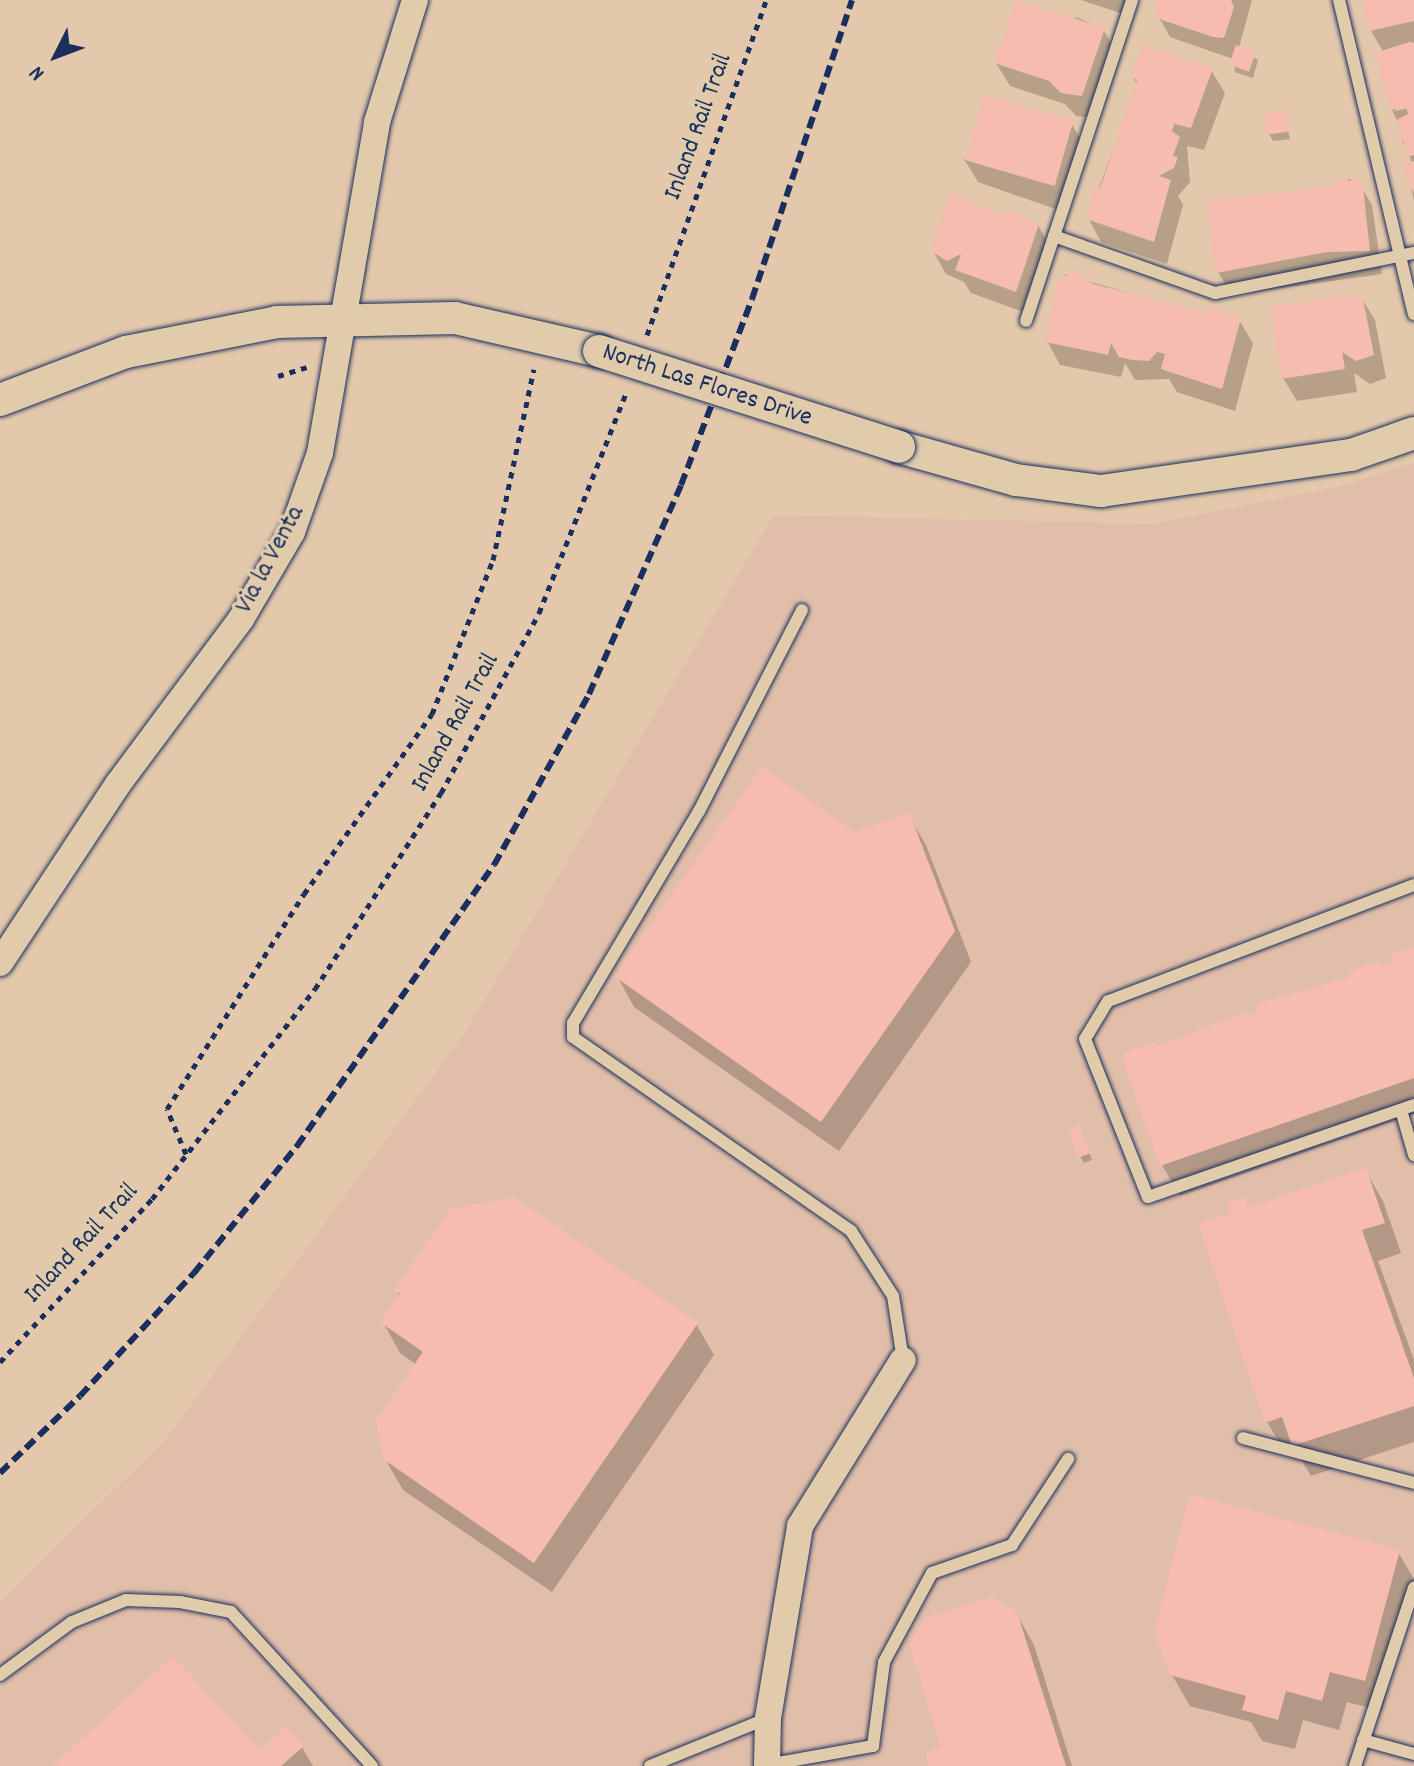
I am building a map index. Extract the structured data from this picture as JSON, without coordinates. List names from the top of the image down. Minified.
{"streets":{"street":["North Las Flores Drive","Via la Venta"],"path":["Inland Rail Trail"]},"crossings":[["North Las Flores Drive","Via la Venta"]],"north":"bottom left"}
